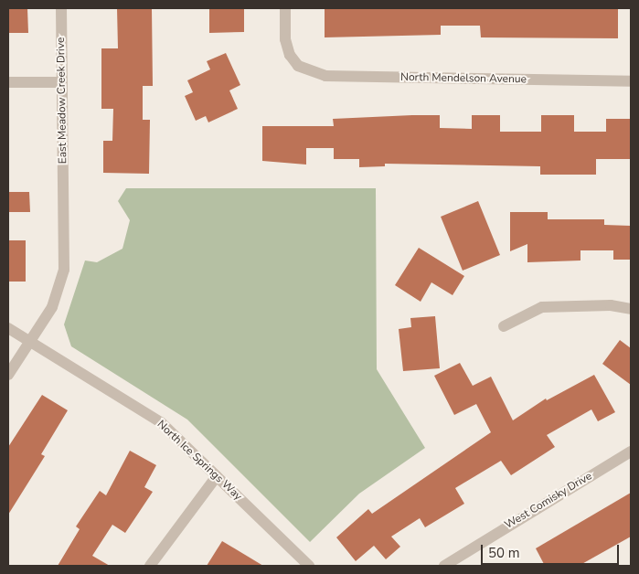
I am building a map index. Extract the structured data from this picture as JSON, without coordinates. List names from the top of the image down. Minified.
{"streets":{"street":["North Mendelson Avenue","East Meadow Creek Drive","North Ice Springs Way","West Comisky Drive"]},"crossings":[["East Meadow Creek Drive","North Ice Springs Way"]],"scale_bar":"50 m"}
